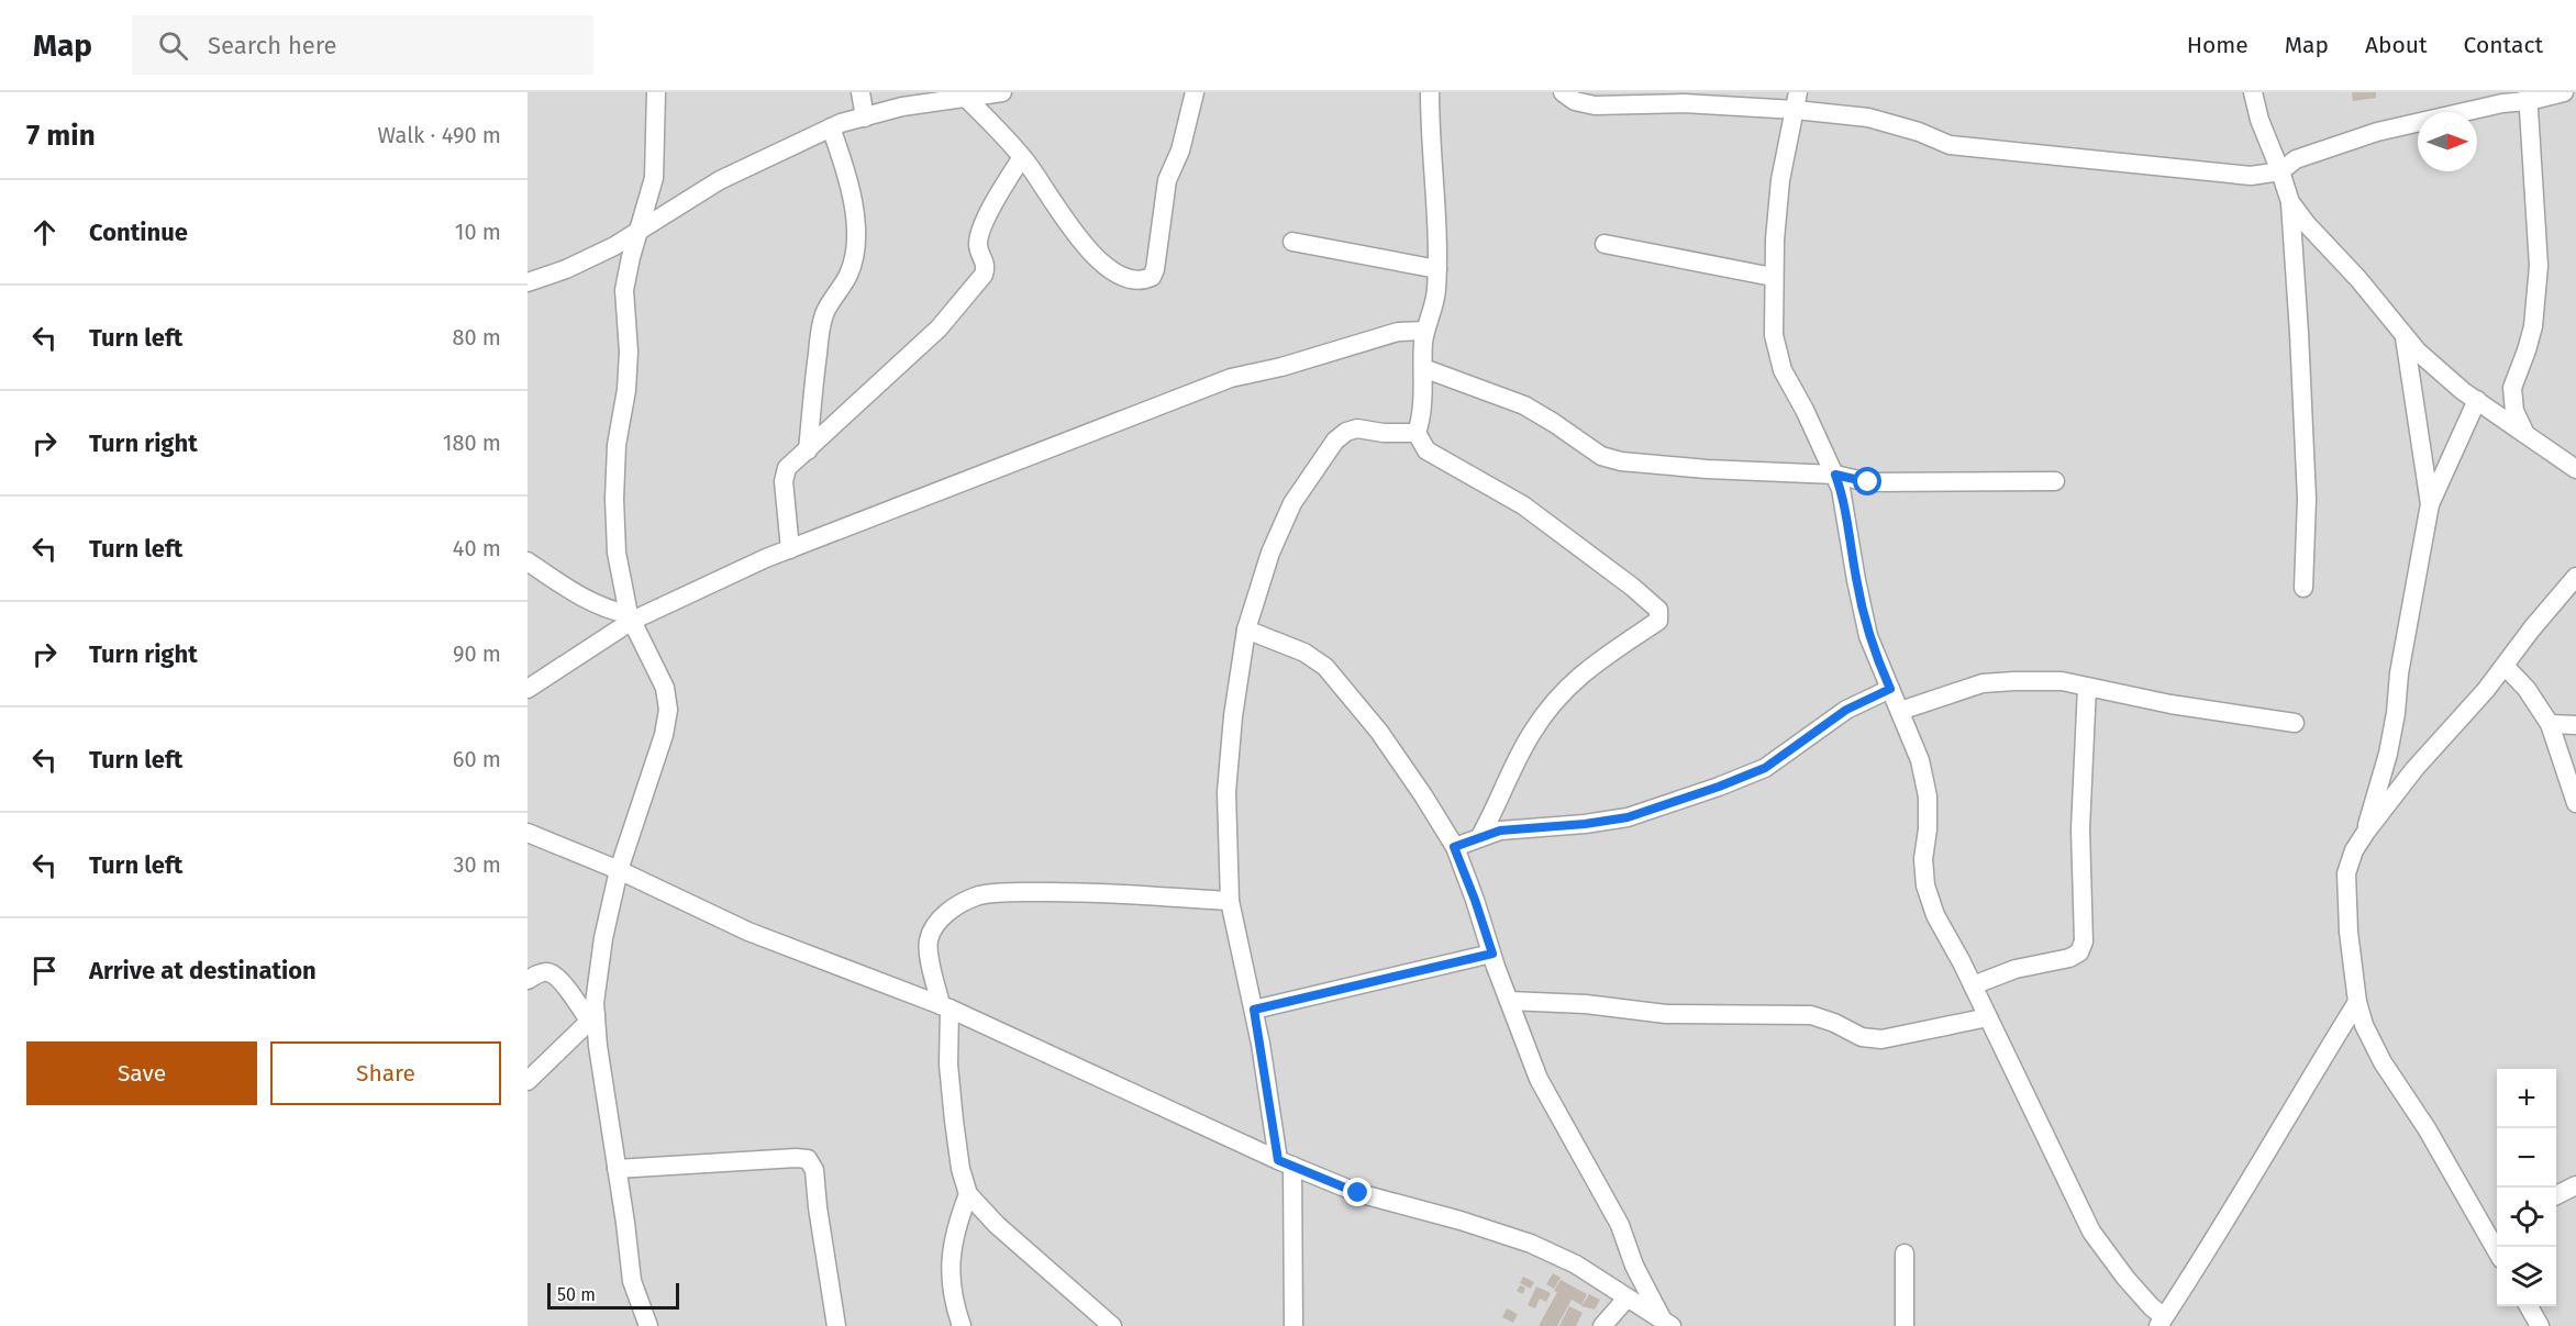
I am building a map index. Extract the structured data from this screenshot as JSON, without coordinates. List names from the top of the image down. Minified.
{"scale_bar":"50 m","north":"right","page":{"header":"Map","search":"Search here","nav":["Home","Map","About","Contact"],"heading":["7 min","Walk · 490 m"],"list":[["Continue","10 m"],["Turn left","80 m"],["Turn right","180 m"],["Turn left","40 m"],["Turn right","90 m"],["Turn left","60 m"],["Turn left","30 m"],"Arrive at destination"],"buttons":["Save","Share"],"map_buttons":["+","−"],"scale":"50 m"}}
